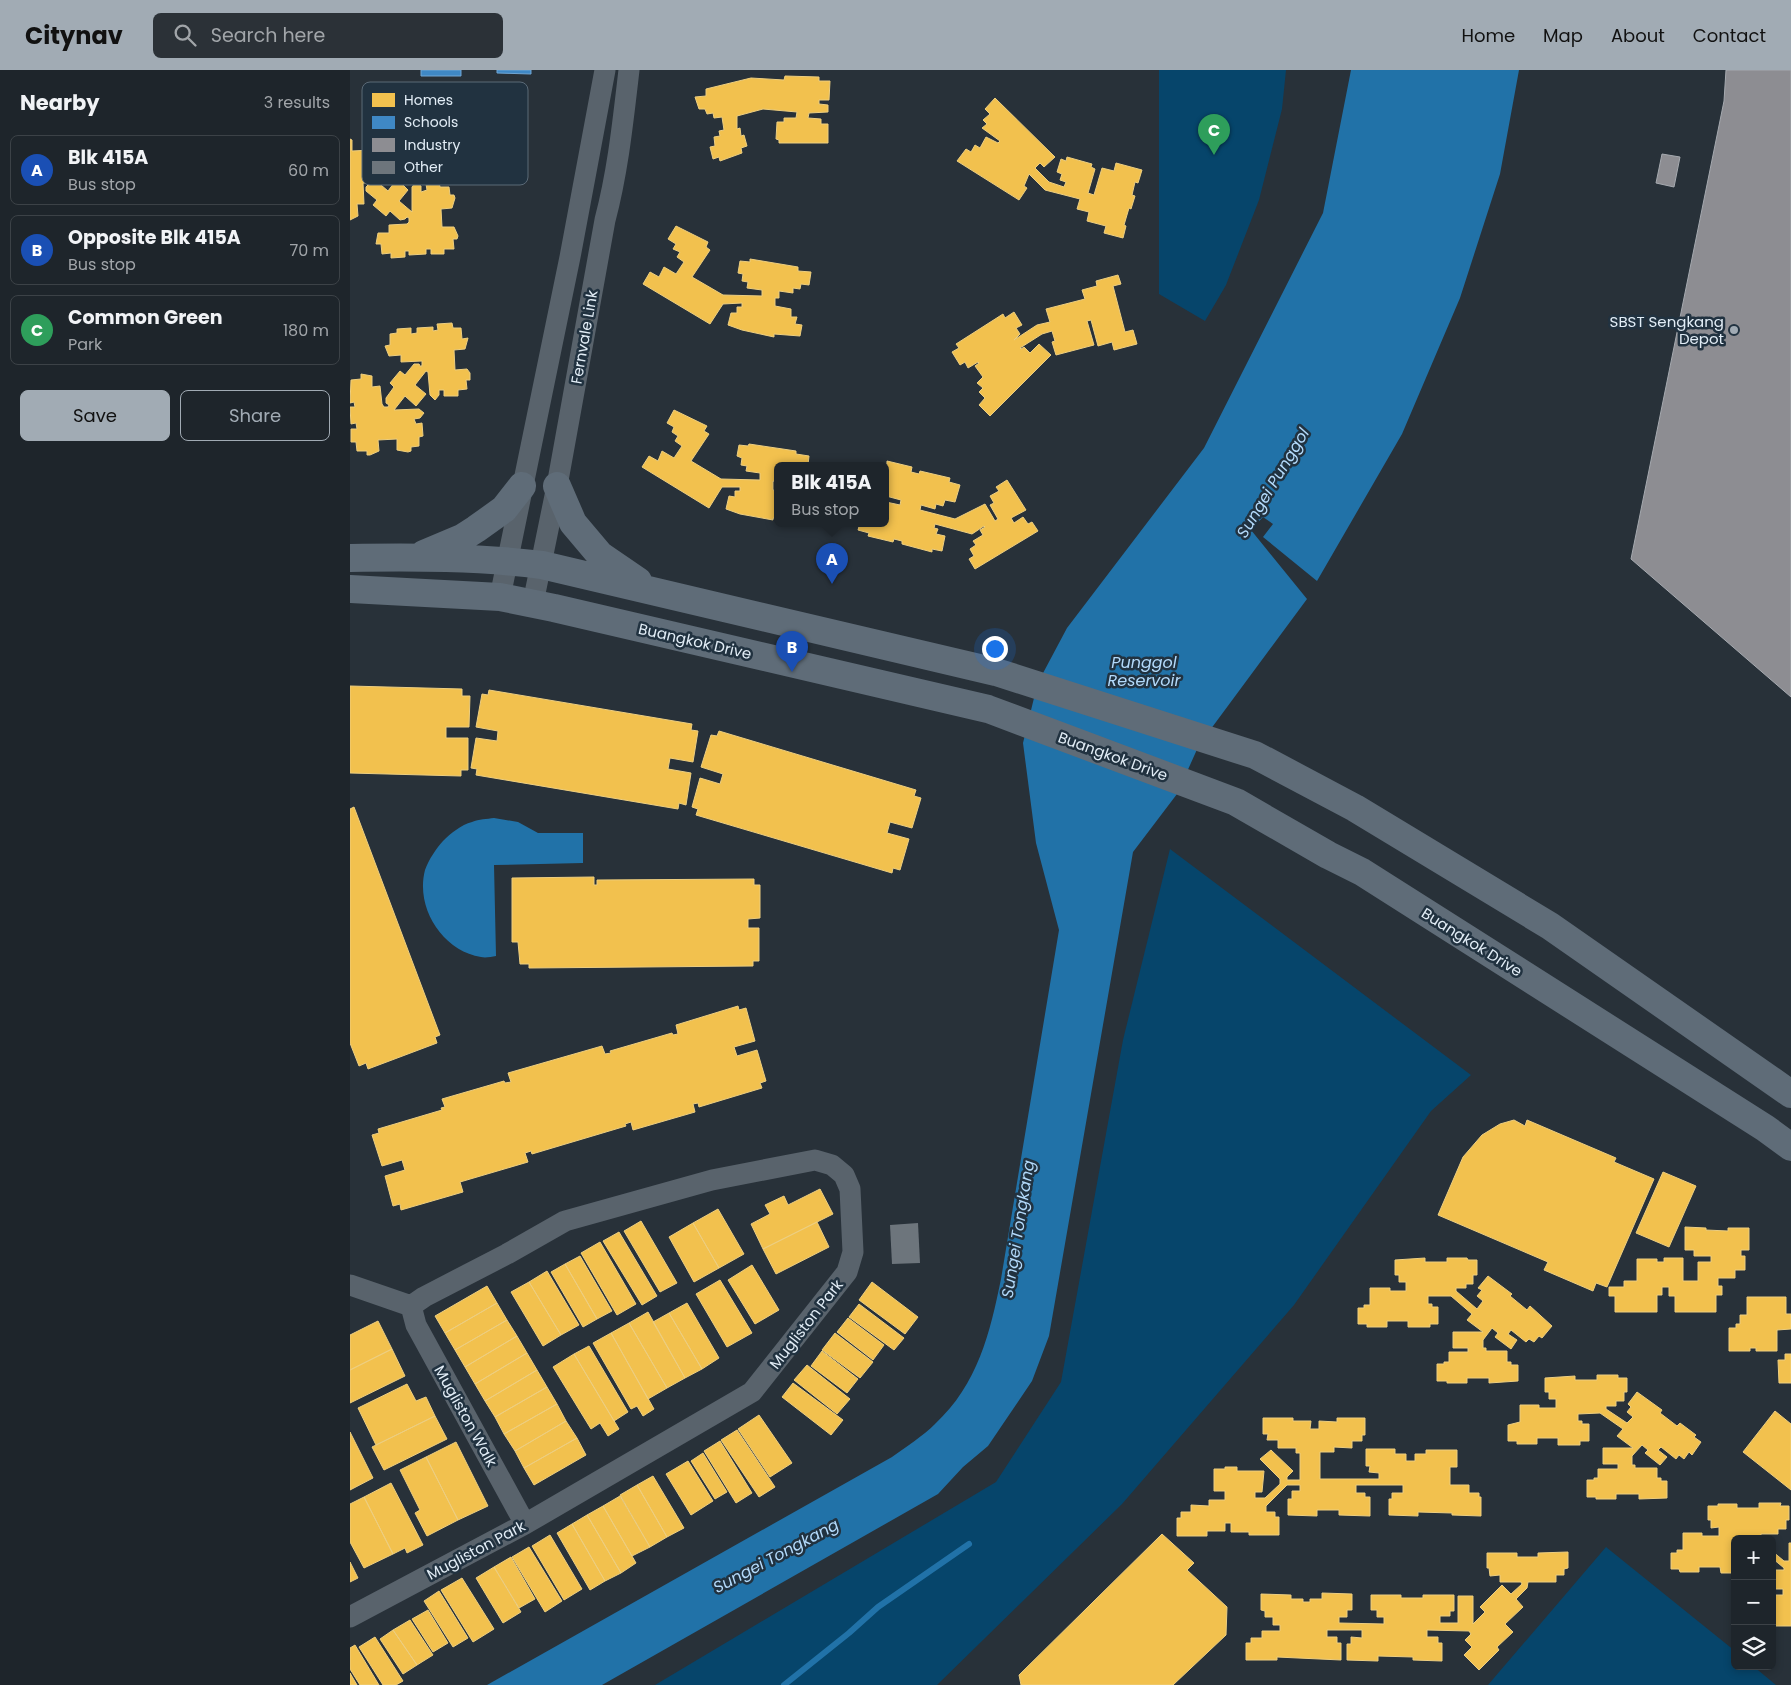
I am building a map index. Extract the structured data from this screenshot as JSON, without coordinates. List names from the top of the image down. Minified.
{"streets":{"main road":["Buangkok Drive"],"street":["Fernvale Link","Mugliston Park","Mugliston Walk"]},"crossings":[["Fernvale Link","Buangkok Drive"],["Mugliston Park","Mugliston Walk"]],"water":["Sungei Punggol","Punggol Reservoir","Sungei Tongkang"],"places":["SBST Sengkang Depot"],"legend":["Homes","Schools","Industry","Other"],"page":{"header":"Citynav","search":"Search here","nav":["Home","Map","About","Contact"],"heading":["Nearby","3 results"],"pins":["C","A","B"],"list":[{"mark":"A","name":"Blk 415A","note":"Bus stop","value":"60 m"},{"mark":"B","name":"Opposite Blk 415A","note":"Bus stop","value":"70 m"},{"mark":"C","name":"Common Green","note":"Park","value":"180 m"}],"buttons":["Save","Share"],"popup":["Blk 415A","Bus stop"],"map_buttons":["+","−"]}}
